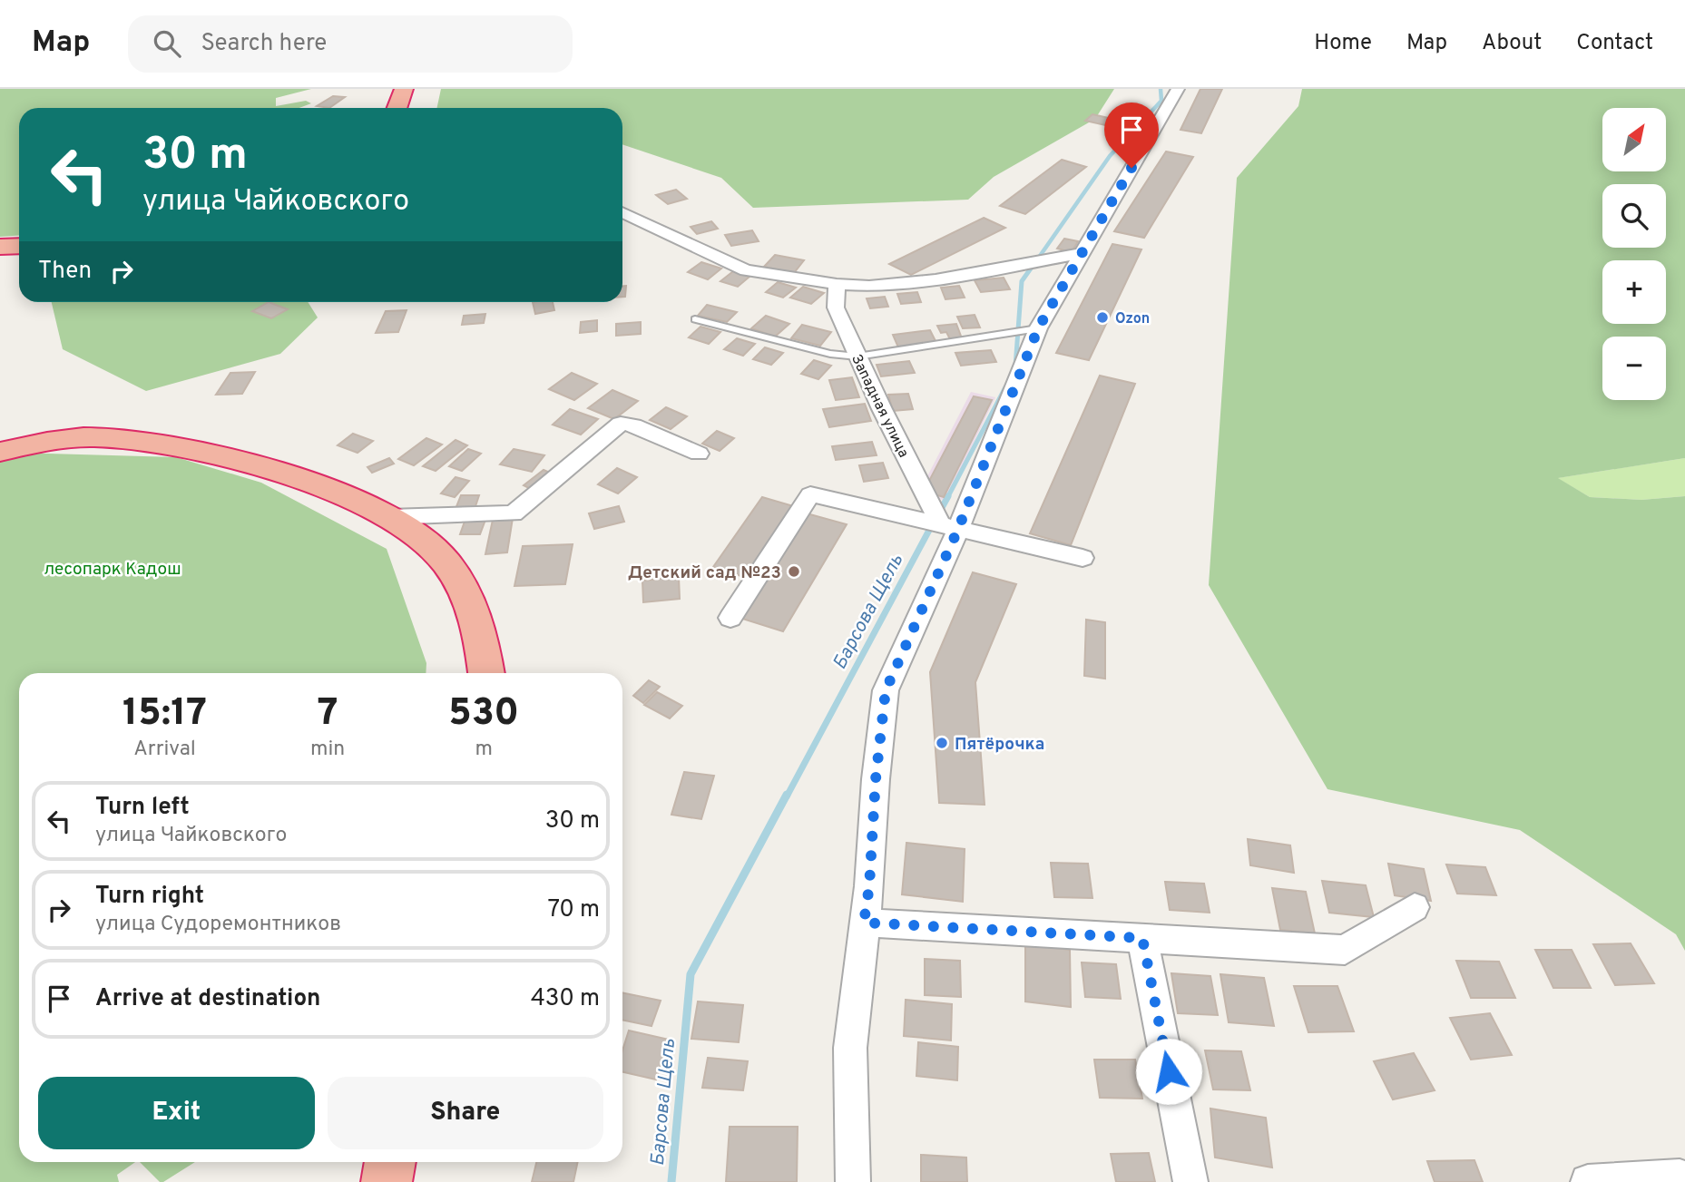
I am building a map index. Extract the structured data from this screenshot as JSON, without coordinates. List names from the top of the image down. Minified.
{"streets":{"street":["Западная улица"]},"water":["Барсова Щель"],"parks":["лесопарк Кадош"],"places":["Ozon","Детский сад №23","Пятёрочка"],"north":"top right","page":{"header":"Map","search":"Search here","nav":["Home","Map","About","Contact"],"map_buttons":["+","−"],"turn":["30 m","улица Чайковского"],"then":"Then","eta":["15:17","Arrival","7","min","530","m"],"list":[{"name":"Turn left","note":"улица Чайковского","value":"30 m"},{"name":"Turn right","note":"улица Судоремонтников","value":"70 m"},{"name":"Arrive at destination","value":"430 m"}],"buttons":["Exit","Share"]}}
